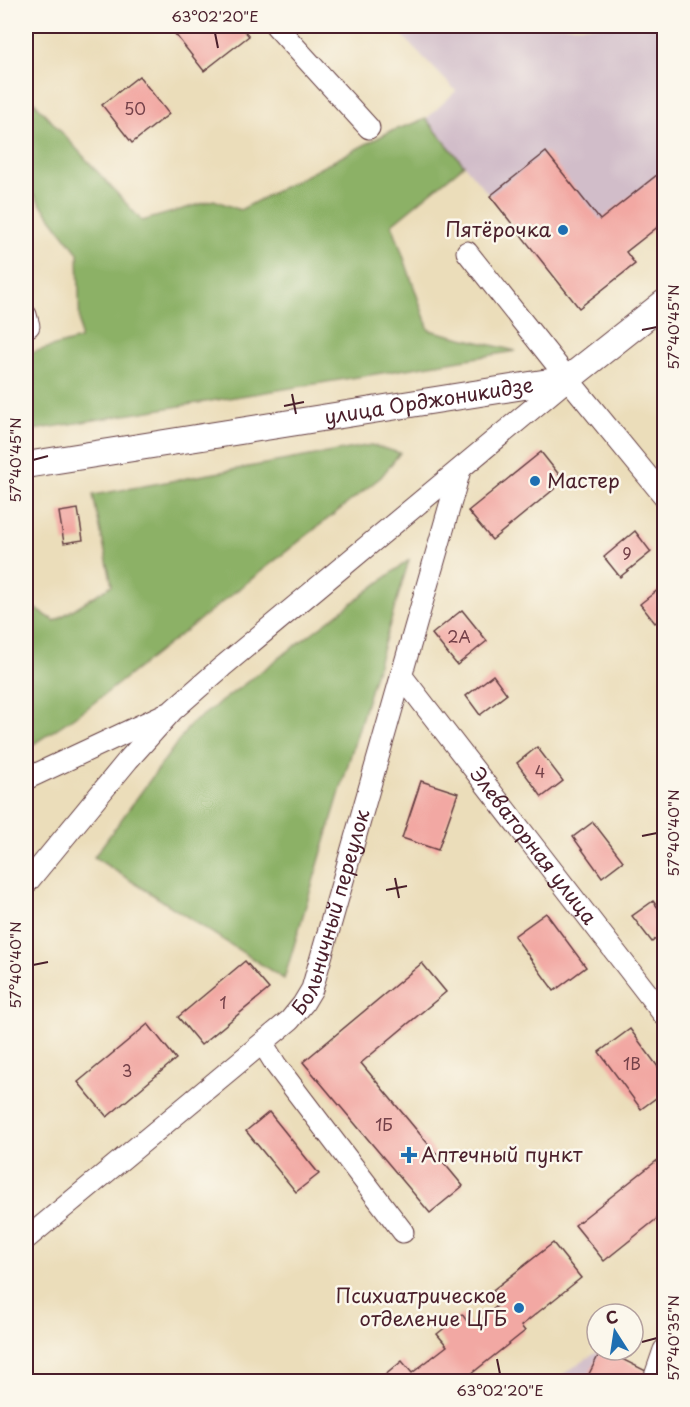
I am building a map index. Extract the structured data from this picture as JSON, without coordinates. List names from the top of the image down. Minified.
{"streets":{"main road":["улица Орджоникидзе"],"street":["Элеваторная улица","Больничный переулок"]},"crossings":[["Элеваторная улица","Больничный переулок"]],"places":{"other":["Пятёрочка","Мастер","Психиатрическое отделение ЦГБ"],"health":["Аптечный пункт"]},"house_numbers":["50","9","2А","4","1","1В","3","1Б"],"north":"top","coordinates":["63°02'20\"E","57°40'45\"N","57°40'40\"N","57°40'35\"N"]}
